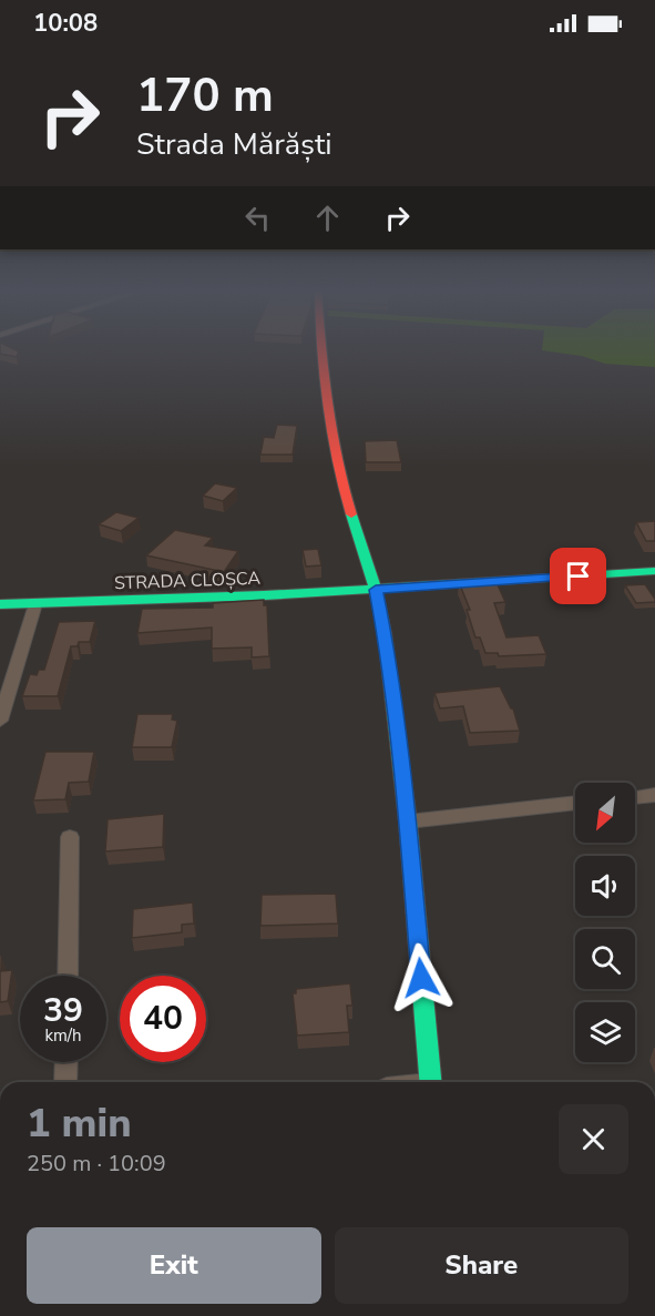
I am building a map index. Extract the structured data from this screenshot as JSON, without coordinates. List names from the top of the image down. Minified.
{"streets":{"street":["STRADA CLOȘCA"]},"north":"bottom left","page":{"status":"10:08","turn":["170 m","Strada Mărăști"],"speed":"39 km/h","limit":"40","heading":["1 min","250 m · 10:09"],"buttons":["Exit","Share"]}}
